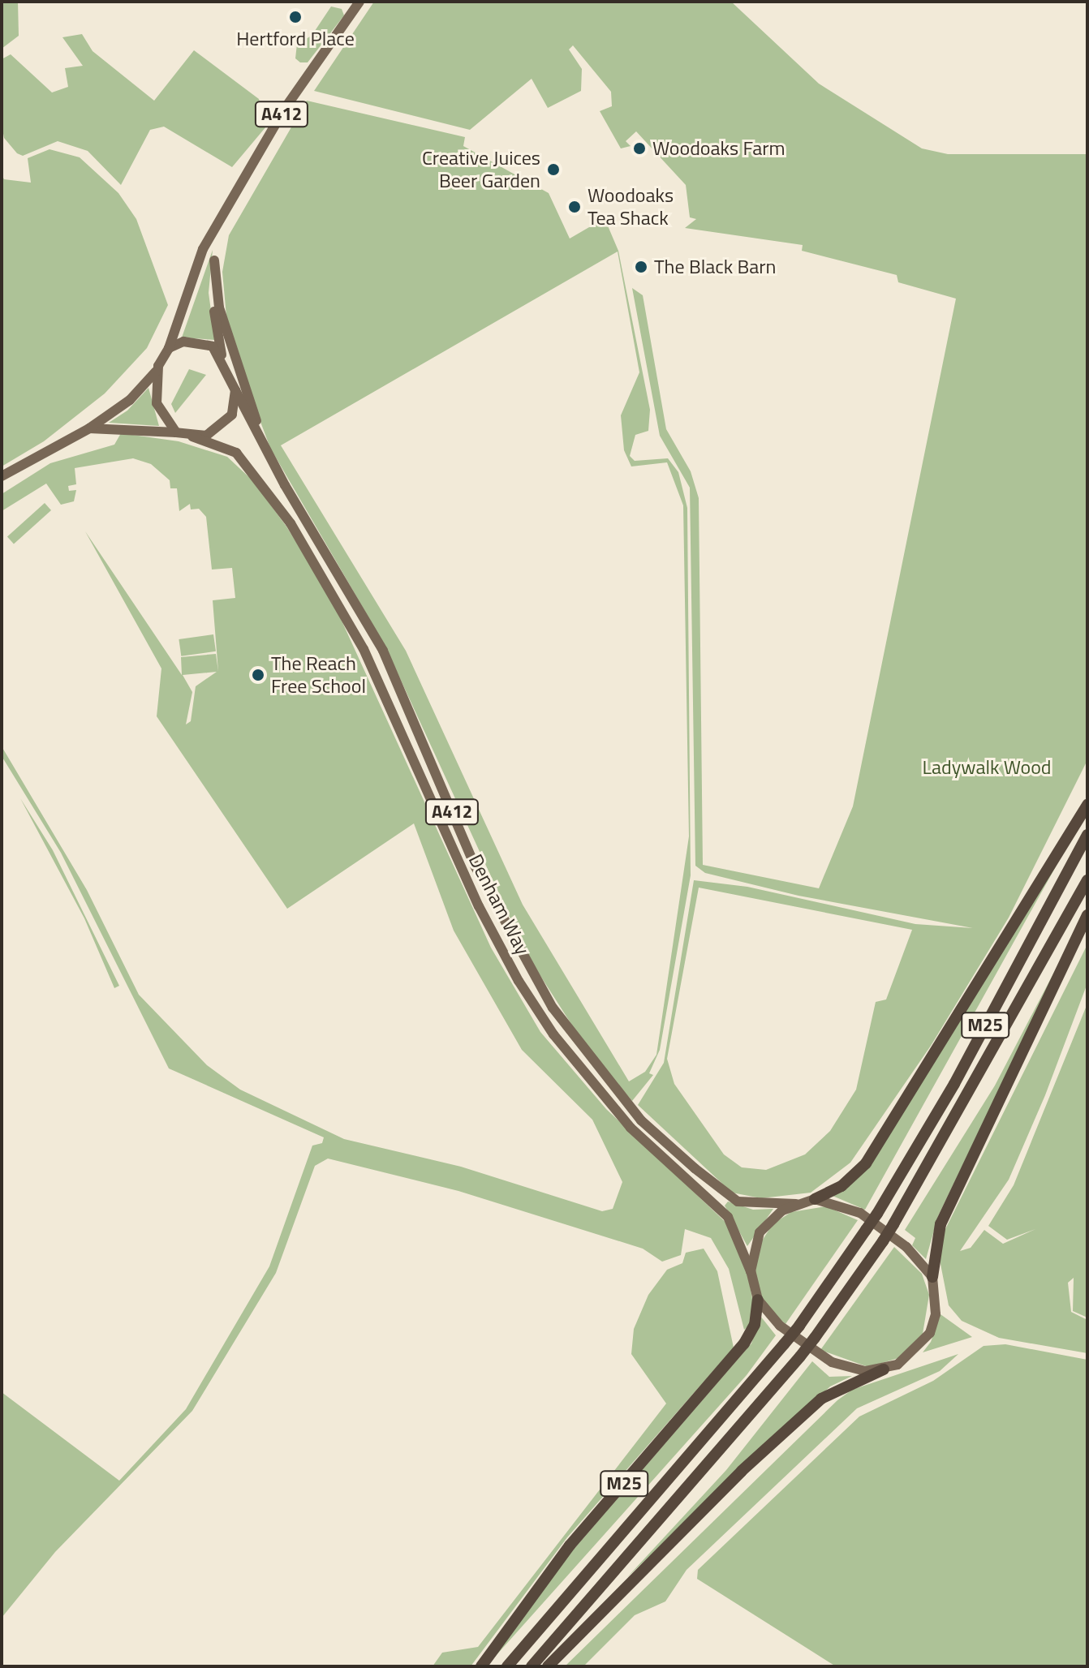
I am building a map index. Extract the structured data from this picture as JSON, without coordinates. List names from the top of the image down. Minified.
{"streets":{"highway":["M25"],"main road":["A412","Denham Way"]},"crossings":[["A412","Denham Way"],["Denham Way","M25"]],"parks":["Ladywalk Wood"],"places":["Hertford Place","Woodoaks Farm","Creative Juices Beer Garden","Woodoaks Tea Shack","The Black Barn","The Reach Free School"]}
